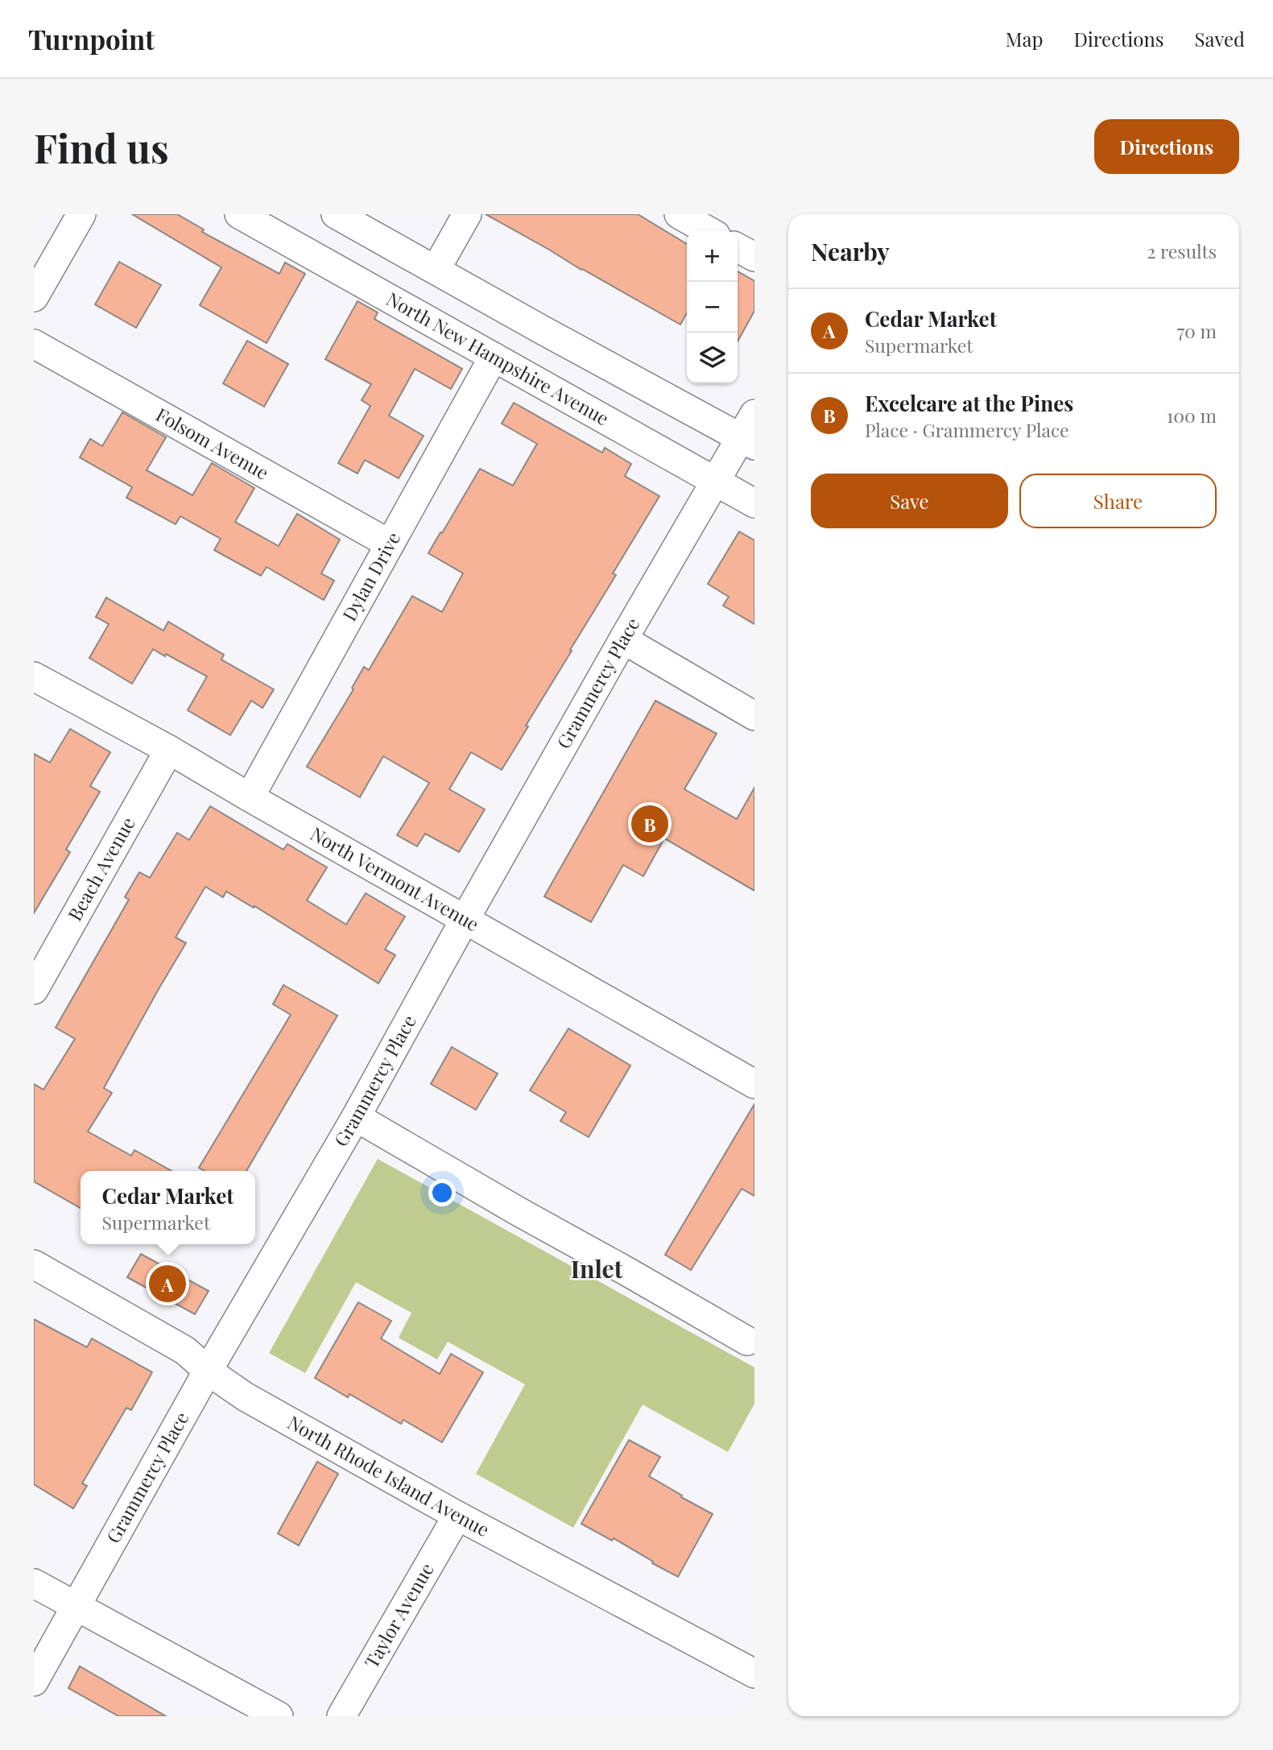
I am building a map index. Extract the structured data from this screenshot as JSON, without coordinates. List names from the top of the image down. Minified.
{"streets":{"street":["North New Hampshire Avenue","Folsom Avenue","Dylan Drive","Grammercy Place","Beach Avenue","North Vermont Avenue","North Rhode Island Avenue","Taylor Avenue"]},"crossings":[["North New Hampshire Avenue","Dylan Drive"],["North New Hampshire Avenue","Grammercy Place"],["Folsom Avenue","Dylan Drive"],["Dylan Drive","North Vermont Avenue"],["Grammercy Place","North Vermont Avenue"],["Grammercy Place","North Rhode Island Avenue"],["Beach Avenue","North Vermont Avenue"],["North Rhode Island Avenue","Taylor Avenue"]],"districts":["Inlet"],"page":{"header":"Turnpoint","nav":["Map","Directions","Saved"],"buttons":["Directions",["Save","Share"]],"title":"Find us","heading":["Nearby","2 results"],"map_buttons":["+","−"],"list":[{"mark":"A","name":"Cedar Market","note":"Supermarket","value":"70 m"},{"mark":"B","name":"Excelcare at the Pines","note":"Place · Grammercy Place","value":"100 m"}],"pins":["B","A"],"popup":["Cedar Market","Supermarket"]}}
